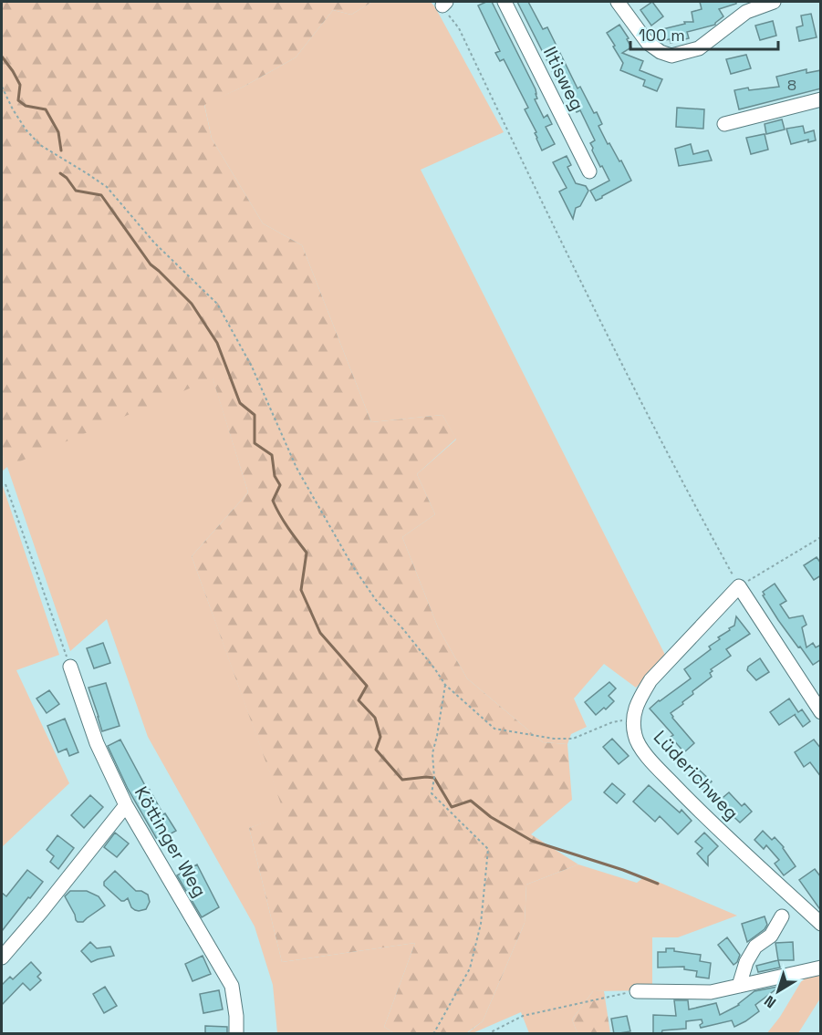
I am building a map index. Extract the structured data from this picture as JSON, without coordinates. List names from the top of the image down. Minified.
{"streets":{"street":["Iltisweg","Lüderichweg","Köttinger Weg"]},"house_numbers":["8"],"scale_bar":"100 m","north":"bottom left"}
